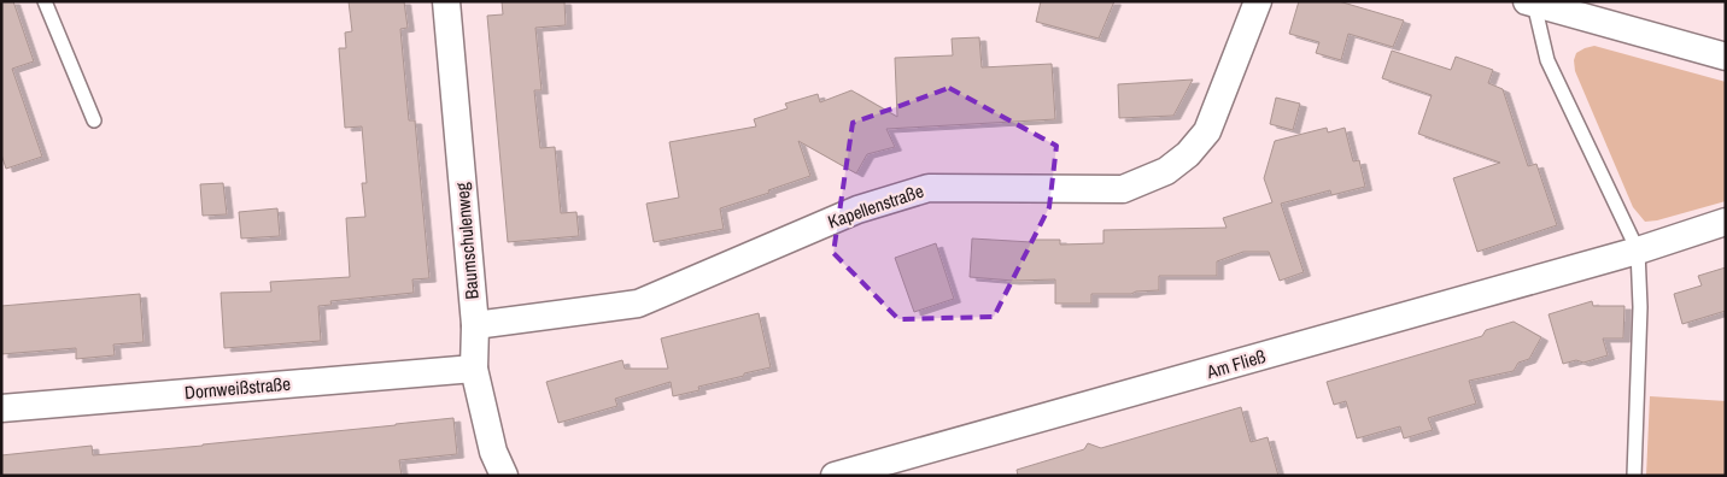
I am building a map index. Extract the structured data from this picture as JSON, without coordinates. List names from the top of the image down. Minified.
{"streets":{"street":["Kapellenstraße","Baumschulenweg","Am Fließ","Dornweißstraße"]},"crossings":[["Kapellenstraße","Baumschulenweg"],["Baumschulenweg","Dornweißstraße"]]}
